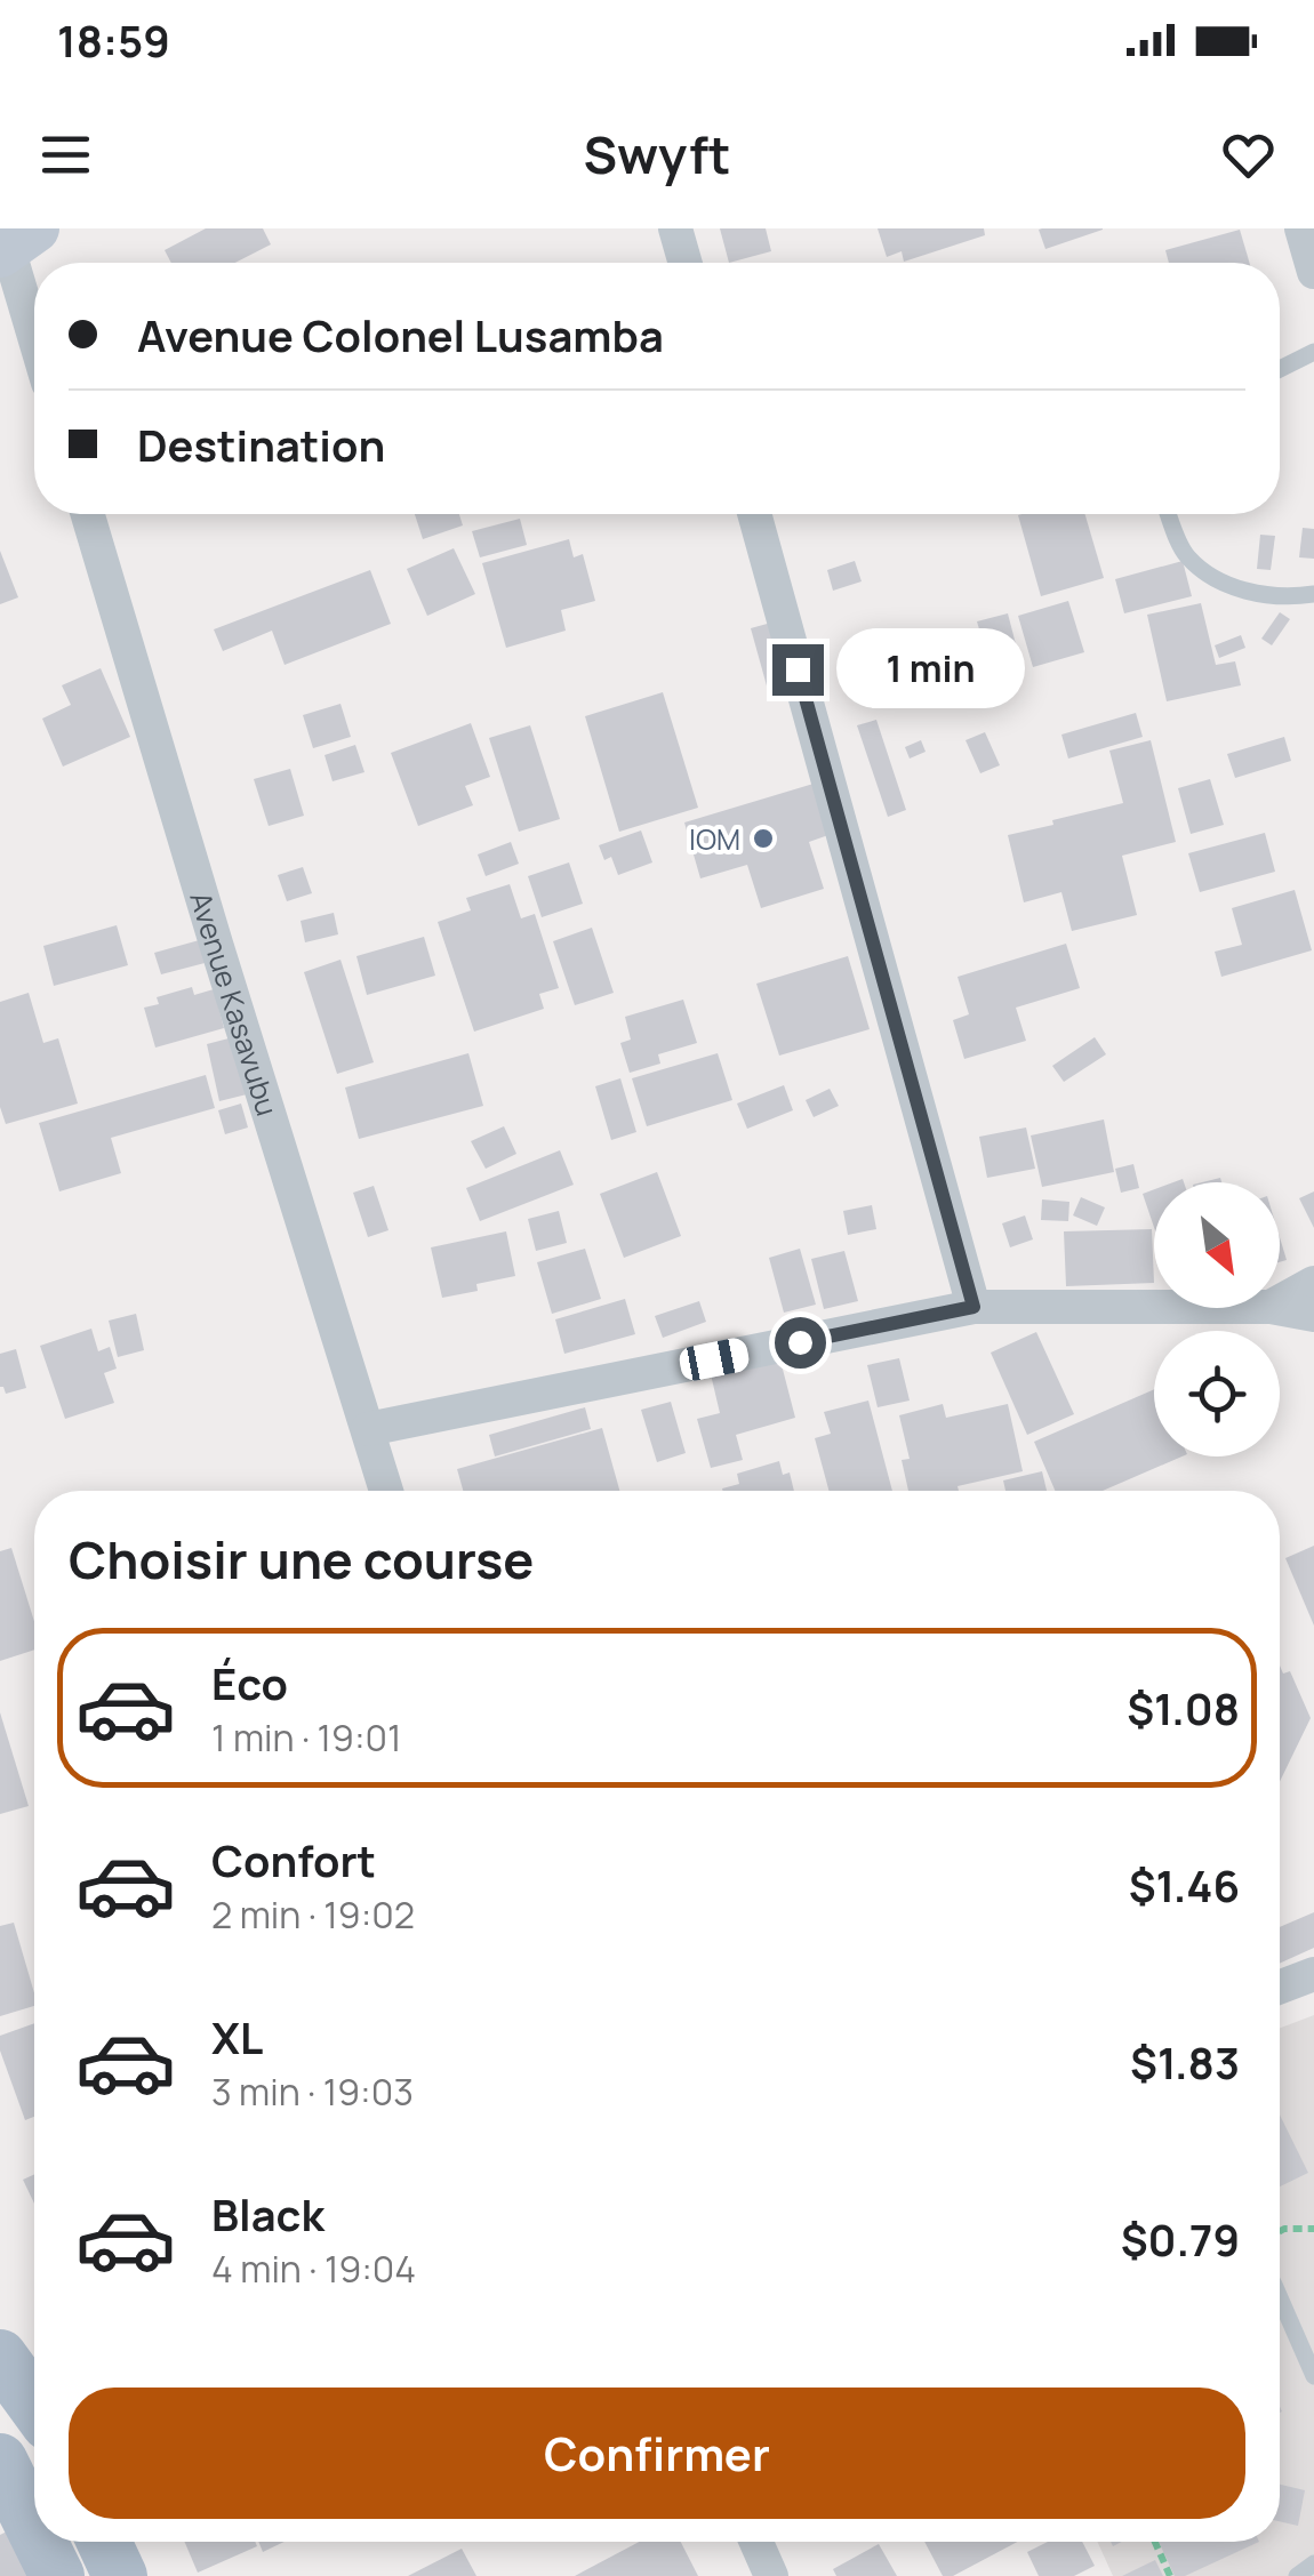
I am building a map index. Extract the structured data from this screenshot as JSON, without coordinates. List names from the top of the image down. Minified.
{"streets":{"street":["Avenue Kasavubu"]},"places":["IOM"],"north":"bottom right","page":{"status":"18:59","header":"Swyft","banner":["Avenue Colonel Lusamba","Destination"],"bubble":"1 min","heading":"Choisir une course","list":[{"name":"Éco","note":"1 min · 19:01","value":"$1.08"},{"name":"Confort","note":"2 min · 19:02","value":"$1.46"},{"name":"XL","note":"3 min · 19:03","value":"$1.83"},{"name":"Black","note":"4 min · 19:04","value":"$0.79"}],"buttons":"Confirmer"}}
